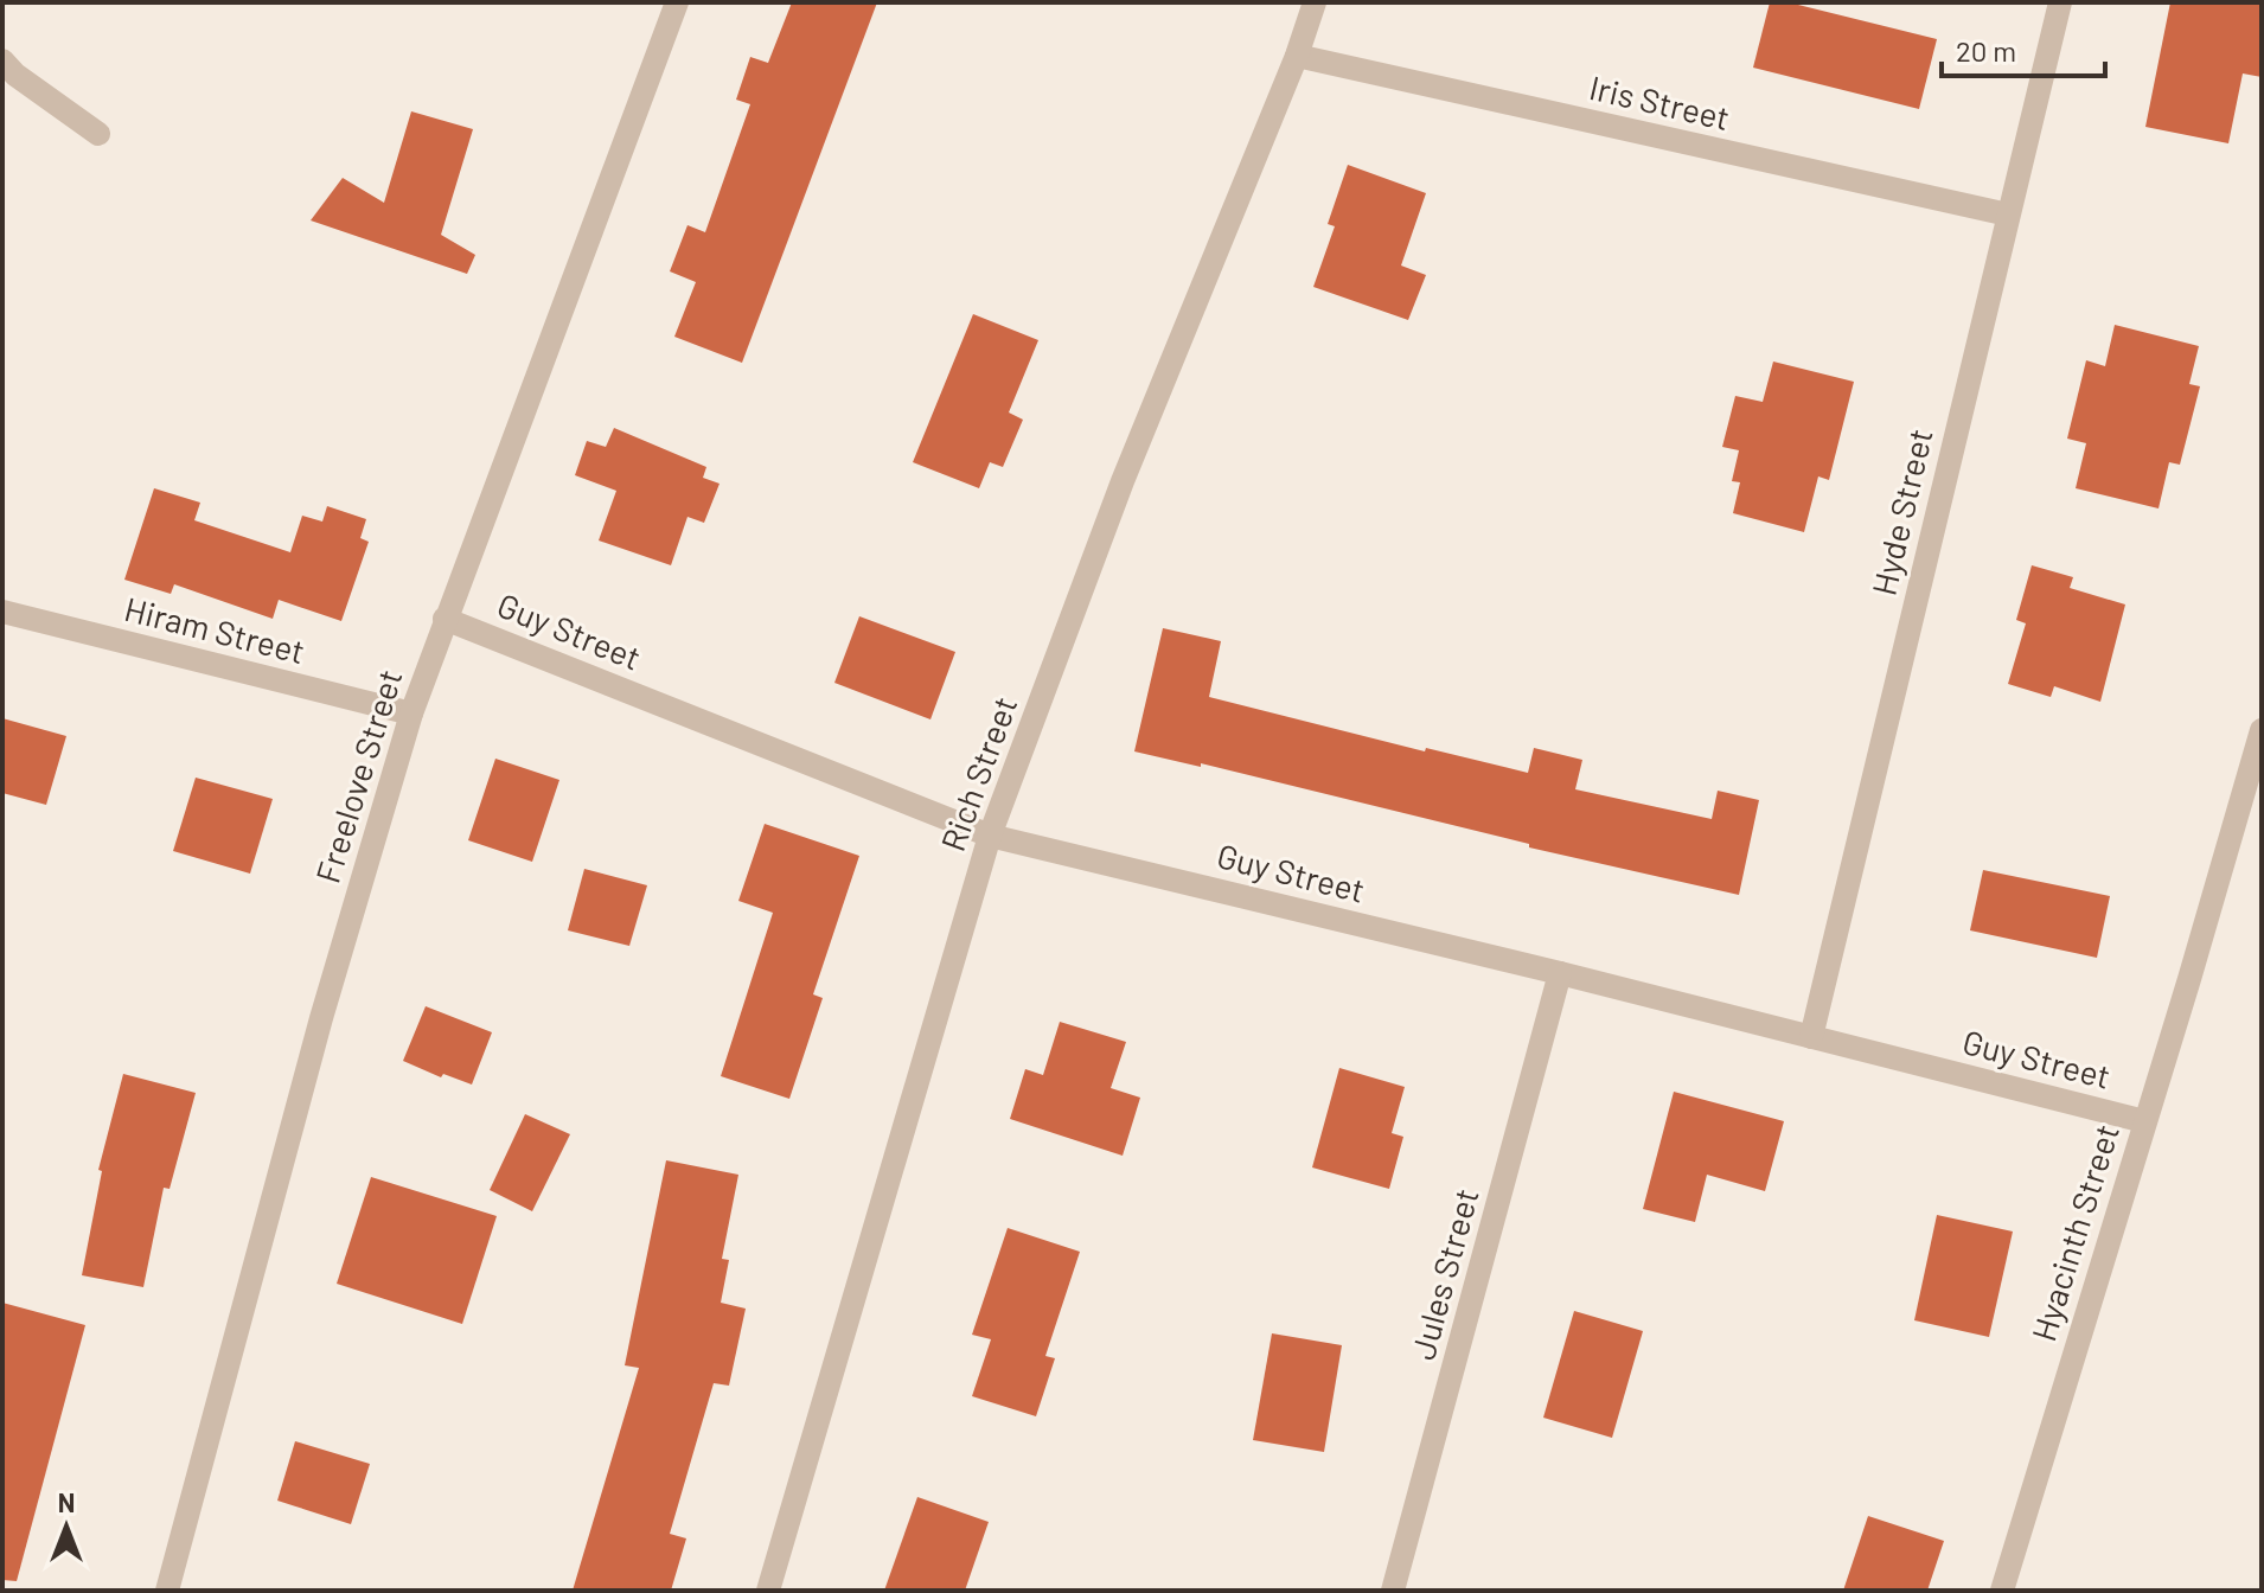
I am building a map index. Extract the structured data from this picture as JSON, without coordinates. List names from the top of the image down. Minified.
{"streets":{"street":["Iris Street","Hyde Street","Hiram Street","Guy Street","Rich Street","Freelove Street","Hyacinth Street","Jules Street"]},"crossings":[["Iris Street","Hyde Street"],["Iris Street","Rich Street"],["Hyde Street","Guy Street"],["Hiram Street","Freelove Street"],["Guy Street","Rich Street"],["Guy Street","Freelove Street"],["Guy Street","Hyacinth Street"],["Guy Street","Jules Street"]],"scale_bar":"20 m","north":"top"}
